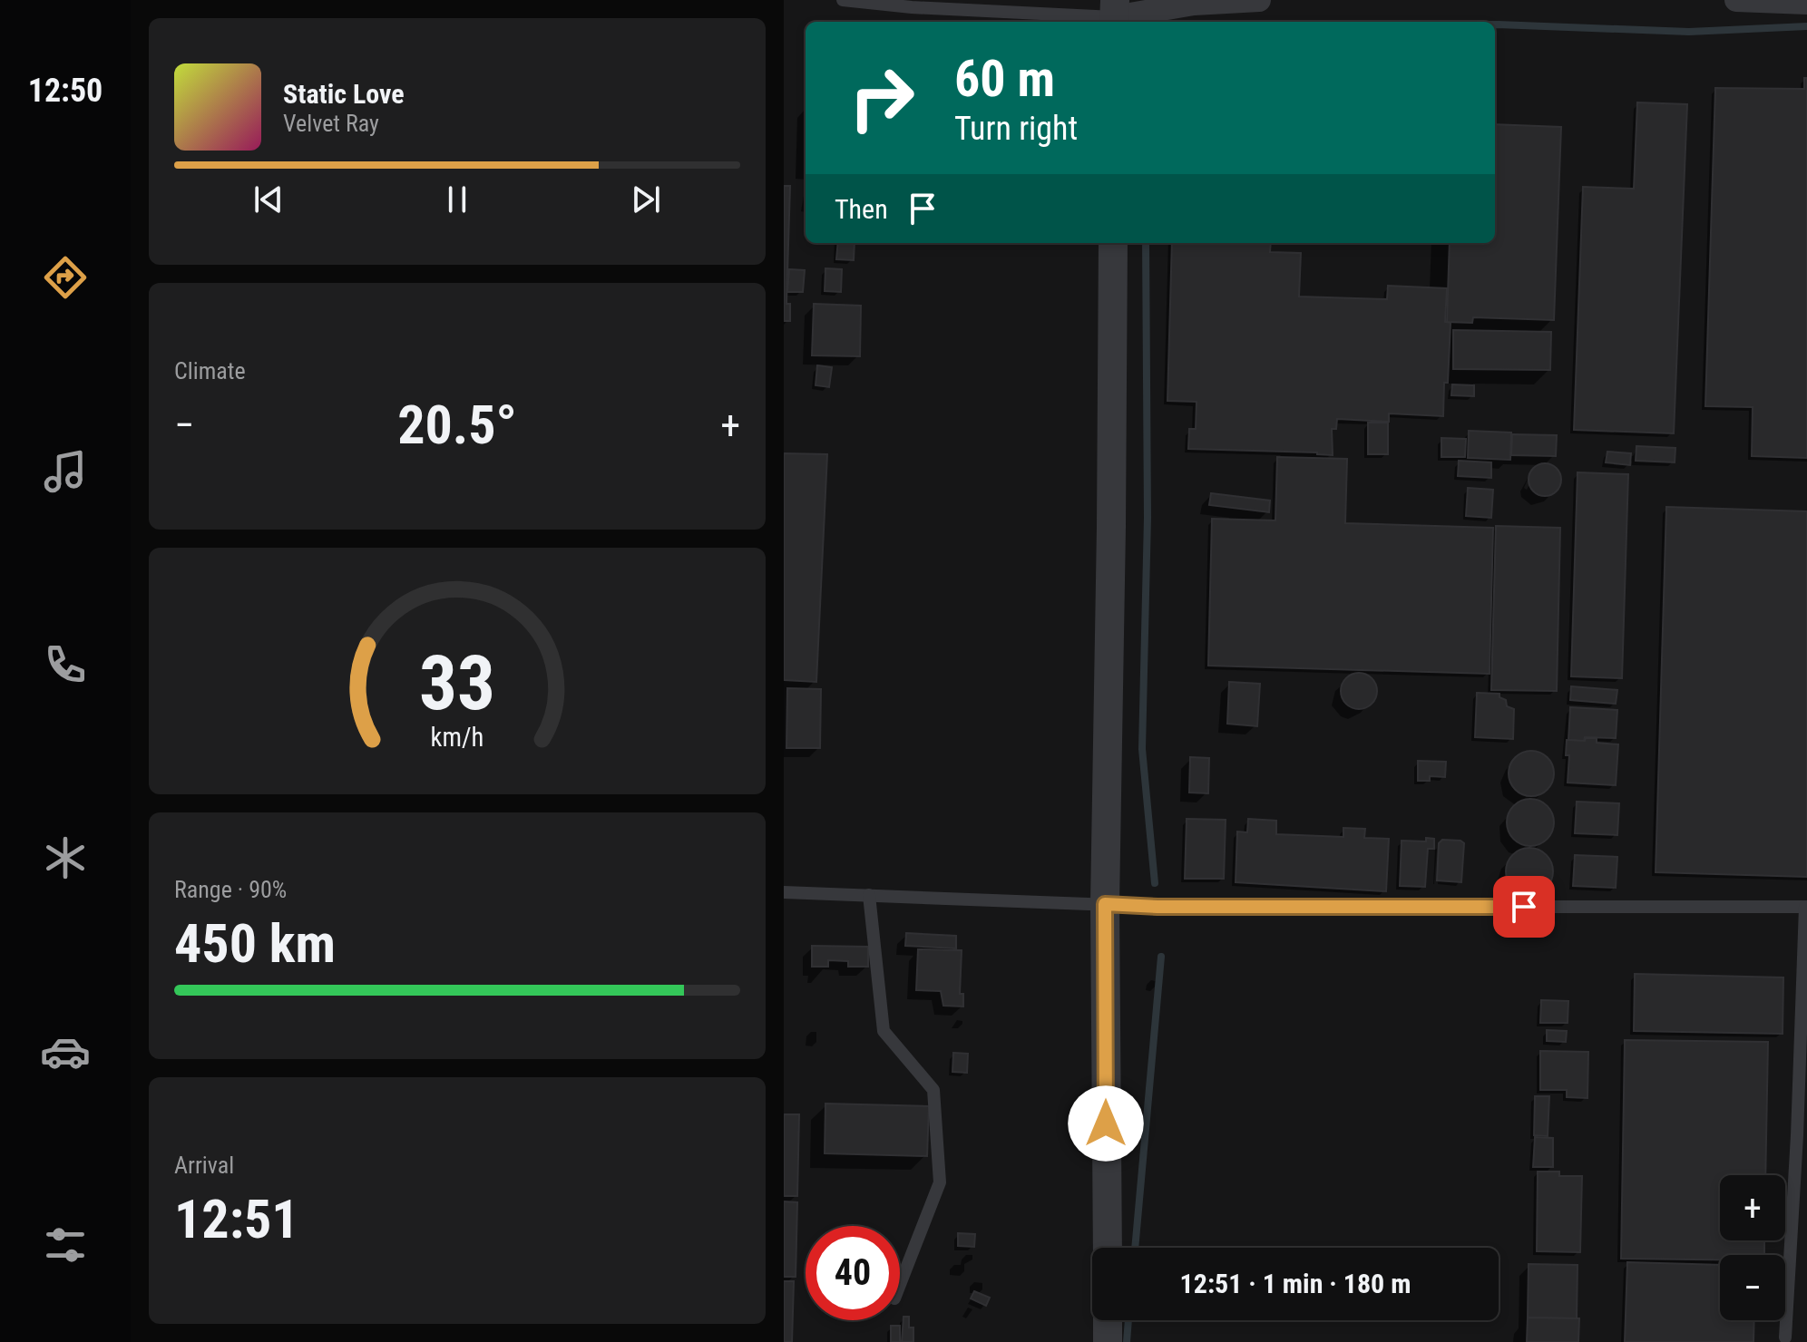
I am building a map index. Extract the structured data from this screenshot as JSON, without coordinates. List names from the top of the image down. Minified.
{"page":{"tabs":"12:50","turn":["60 m","Turn right"],"song":["Static Love","Velvet Ray"],"then":"Then","tile":["Climate",["Range · 90%","450 km"],["Arrival","12:51"]],"heat":["−","20.5°","+"],"map_buttons":["+","−"],"limit":"40","trip":"12:51 · 1 min · 180 m","gauge":["33","km/h"]}}
